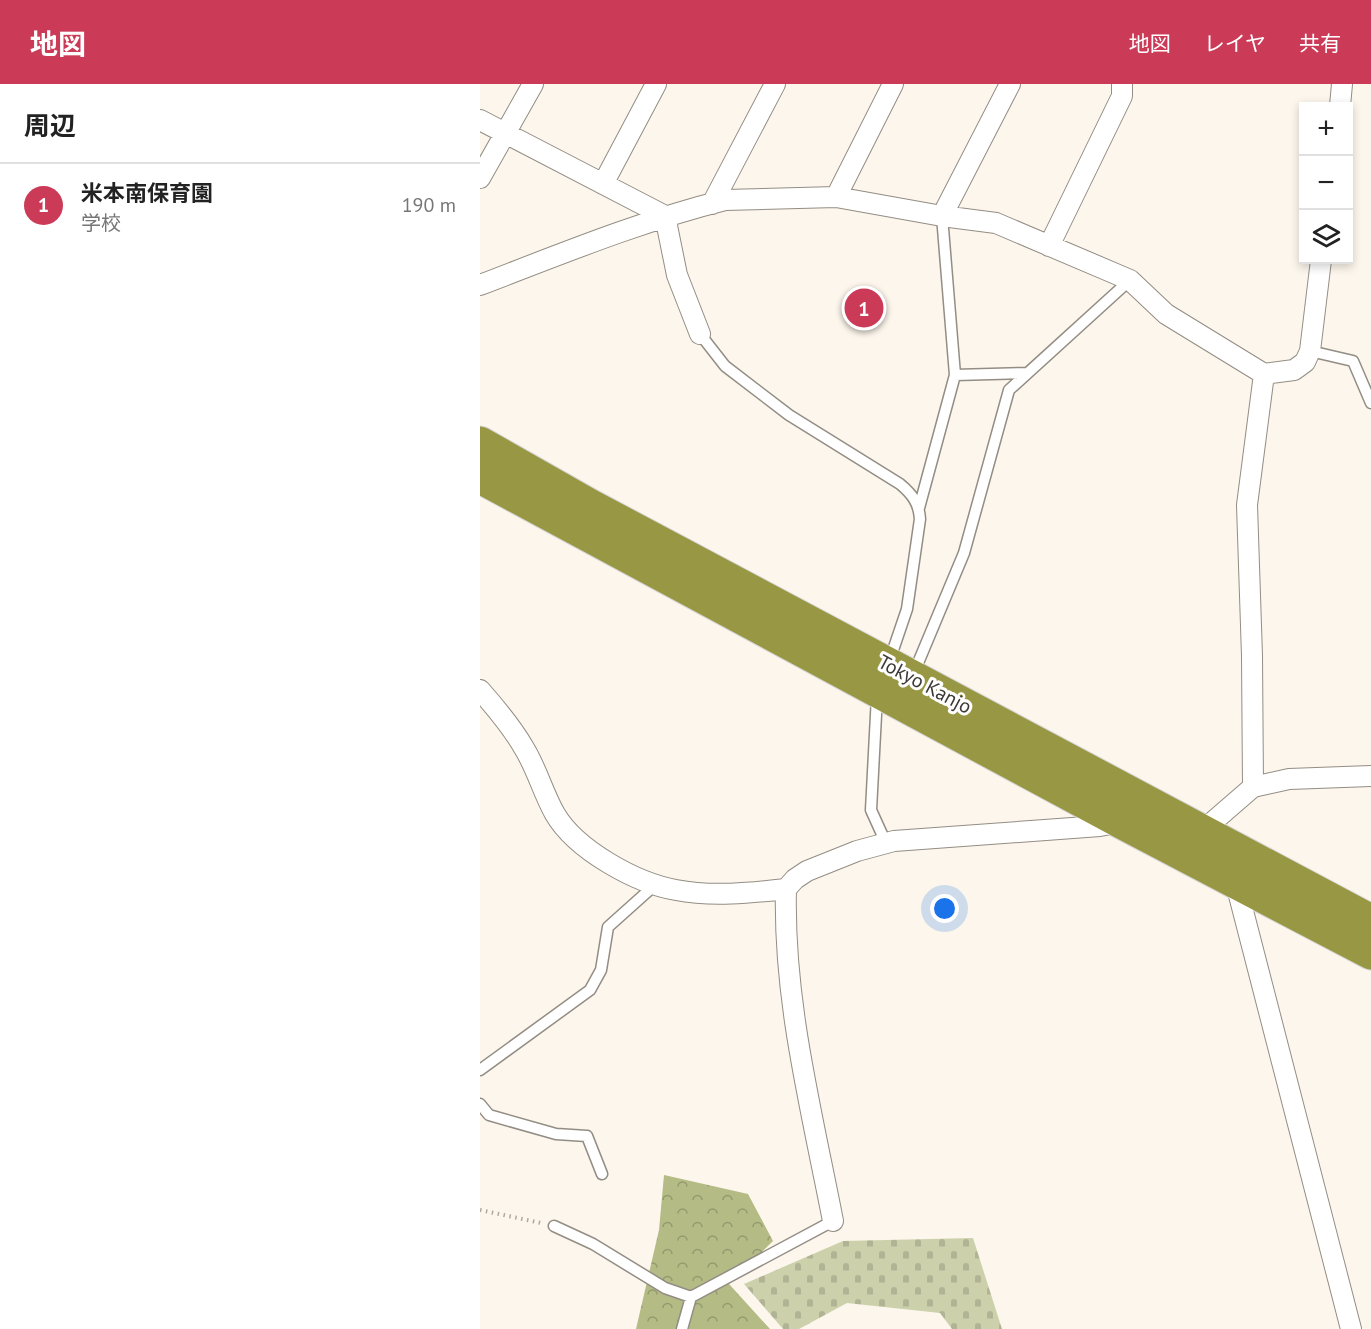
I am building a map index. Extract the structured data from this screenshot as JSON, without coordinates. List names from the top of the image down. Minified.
{"streets":{"highway":["Tokyo Kanjo"]},"page":{"header":"地図","nav":["地図","レイヤ","共有"],"heading":"周辺","map_buttons":["+","−"],"list":[{"mark":"1","name":"米本南保育園","note":"学校","value":"190 m"}],"pins":"1"}}
